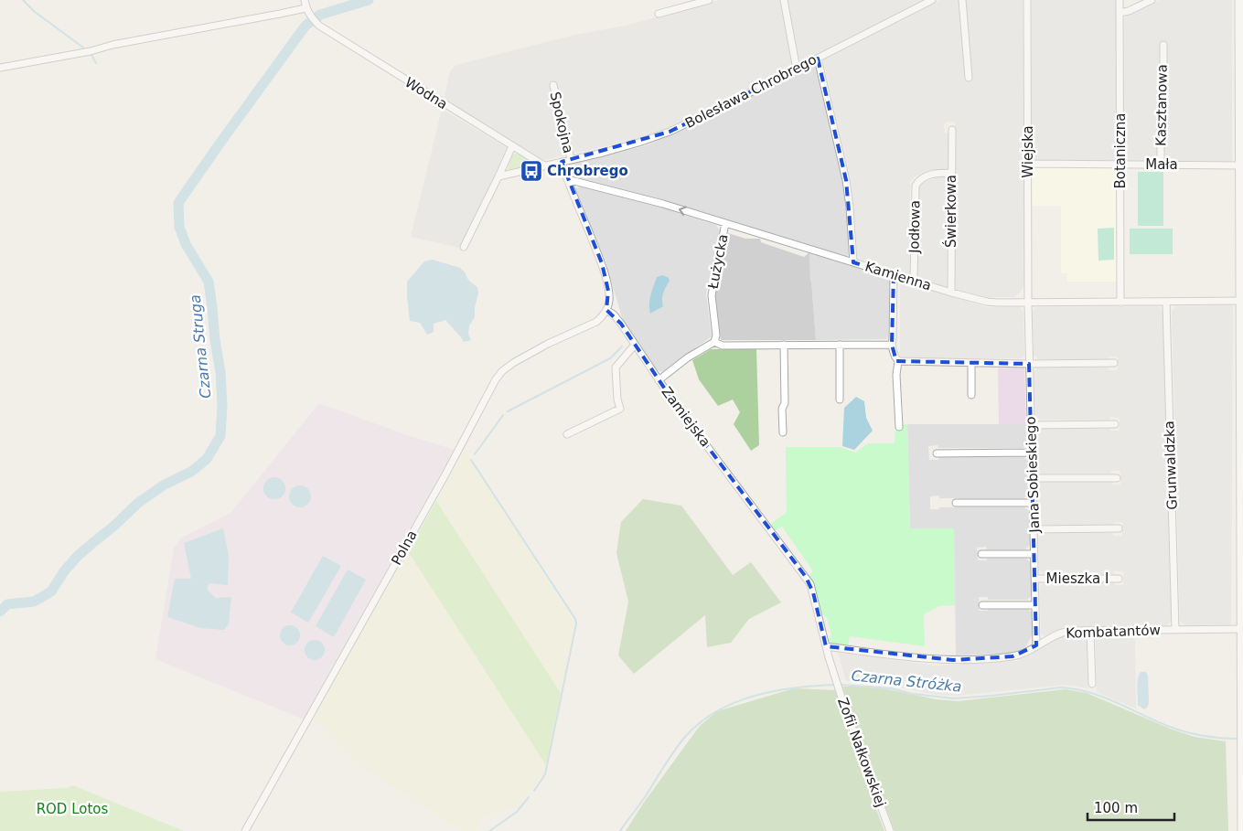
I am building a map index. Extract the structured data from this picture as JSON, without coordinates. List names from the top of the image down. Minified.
{"streets":{"street":["Bolesława Chrobrego","Wodna","Kasztanowa","Spokojna","Botaniczna","Wiejska","Mała","Świerkowa","Jodłowa","Łużycka","Kamienna","Zamiejska","Grunwaldzka","Jana Sobieskiego","Polna","Mieszka I","Kombatantów","Zofii Nałkowskiej"]},"crossings":[["Bolesława Chrobrego","Spokojna"],["Kasztanowa","Mała"],["Botaniczna","Mała"],["Botaniczna","Kamienna"],["Wiejska","Mała"],["Wiejska","Kamienna"],["Wiejska","Jana Sobieskiego"],["Świerkowa","Jodłowa"],["Świerkowa","Kamienna"],["Jodłowa","Kamienna"],["Łużycka","Kamienna"],["Kamienna","Grunwaldzka"],["Kamienna","Jana Sobieskiego"],["Zamiejska","Polna"],["Zamiejska","Kombatantów"],["Zamiejska","Zofii Nałkowskiej"],["Grunwaldzka","Kombatantów"],["Jana Sobieskiego","Mieszka I"],["Jana Sobieskiego","Kombatantów"],["Kombatantów","Zofii Nałkowskiej"]],"water":["Czarna Struga","Czarna Stróżka"],"parks":["ROD Lotos"],"places":{"bus stop":["Chrobrego"]},"scale_bar":"100 m"}
